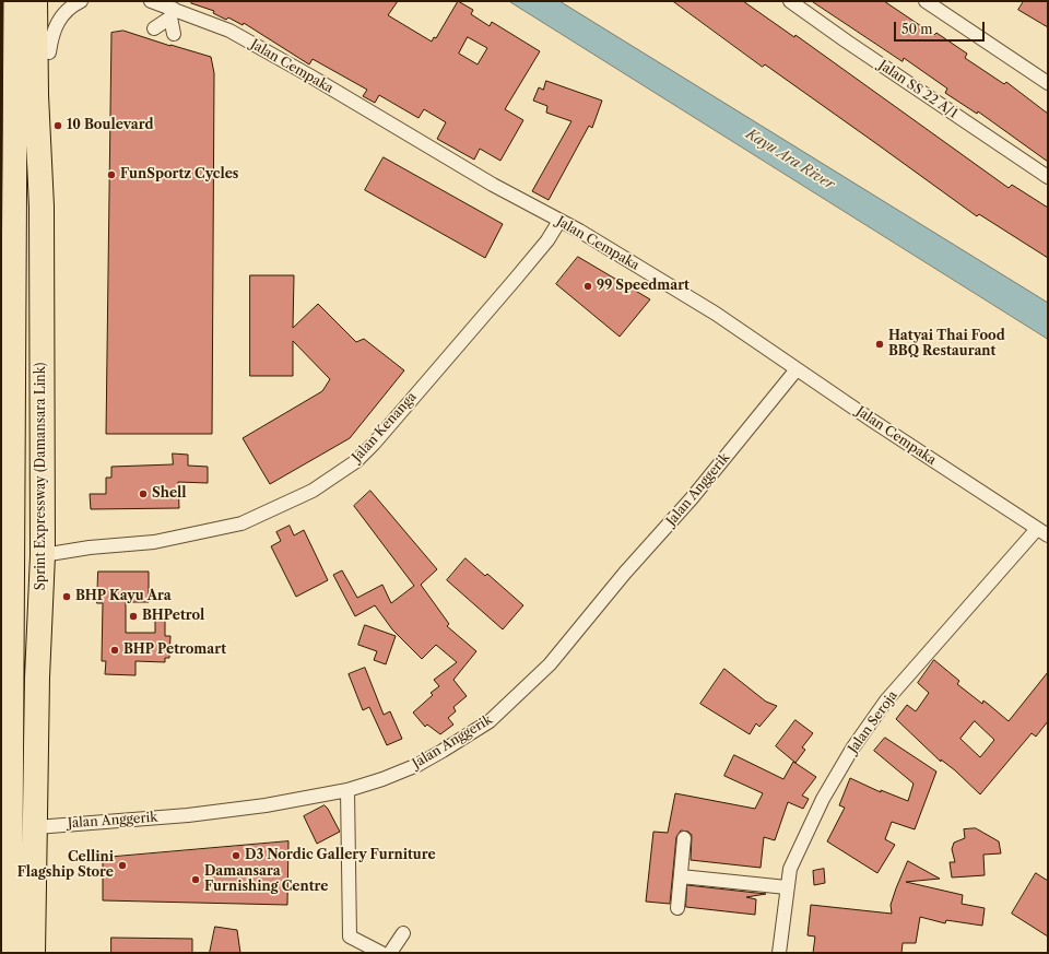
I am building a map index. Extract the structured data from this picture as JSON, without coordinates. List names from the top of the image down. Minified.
{"streets":{"highway":["Sprint Expressway (Damansara Link)"],"street":["Jalan Cempaka","Jalan SS 22 A/1","Jalan Kenanga","Jalan Anggerik","Jalan Seroja"]},"crossings":[["Jalan Cempaka","Jalan Kenanga"],["Jalan Cempaka","Jalan Anggerik"],["Jalan Cempaka","Jalan Seroja"],["Jalan Kenanga","Sprint Expressway (Damansara Link)"],["Sprint Expressway (Damansara Link)","Jalan Anggerik"]],"water":["Kayu Ara River"],"places":["10 Boulevard","FunSportz Cycles","99 Speedmart","Hatyai Thai Food BBQ Restaurant","Shell","BHP Kayu Ara","BHPetrol","BHP Petromart","D3 Nordic Gallery Furniture","Cellini Flagship Store","Damansara Furnishing Centre"],"scale_bar":"50 m"}
